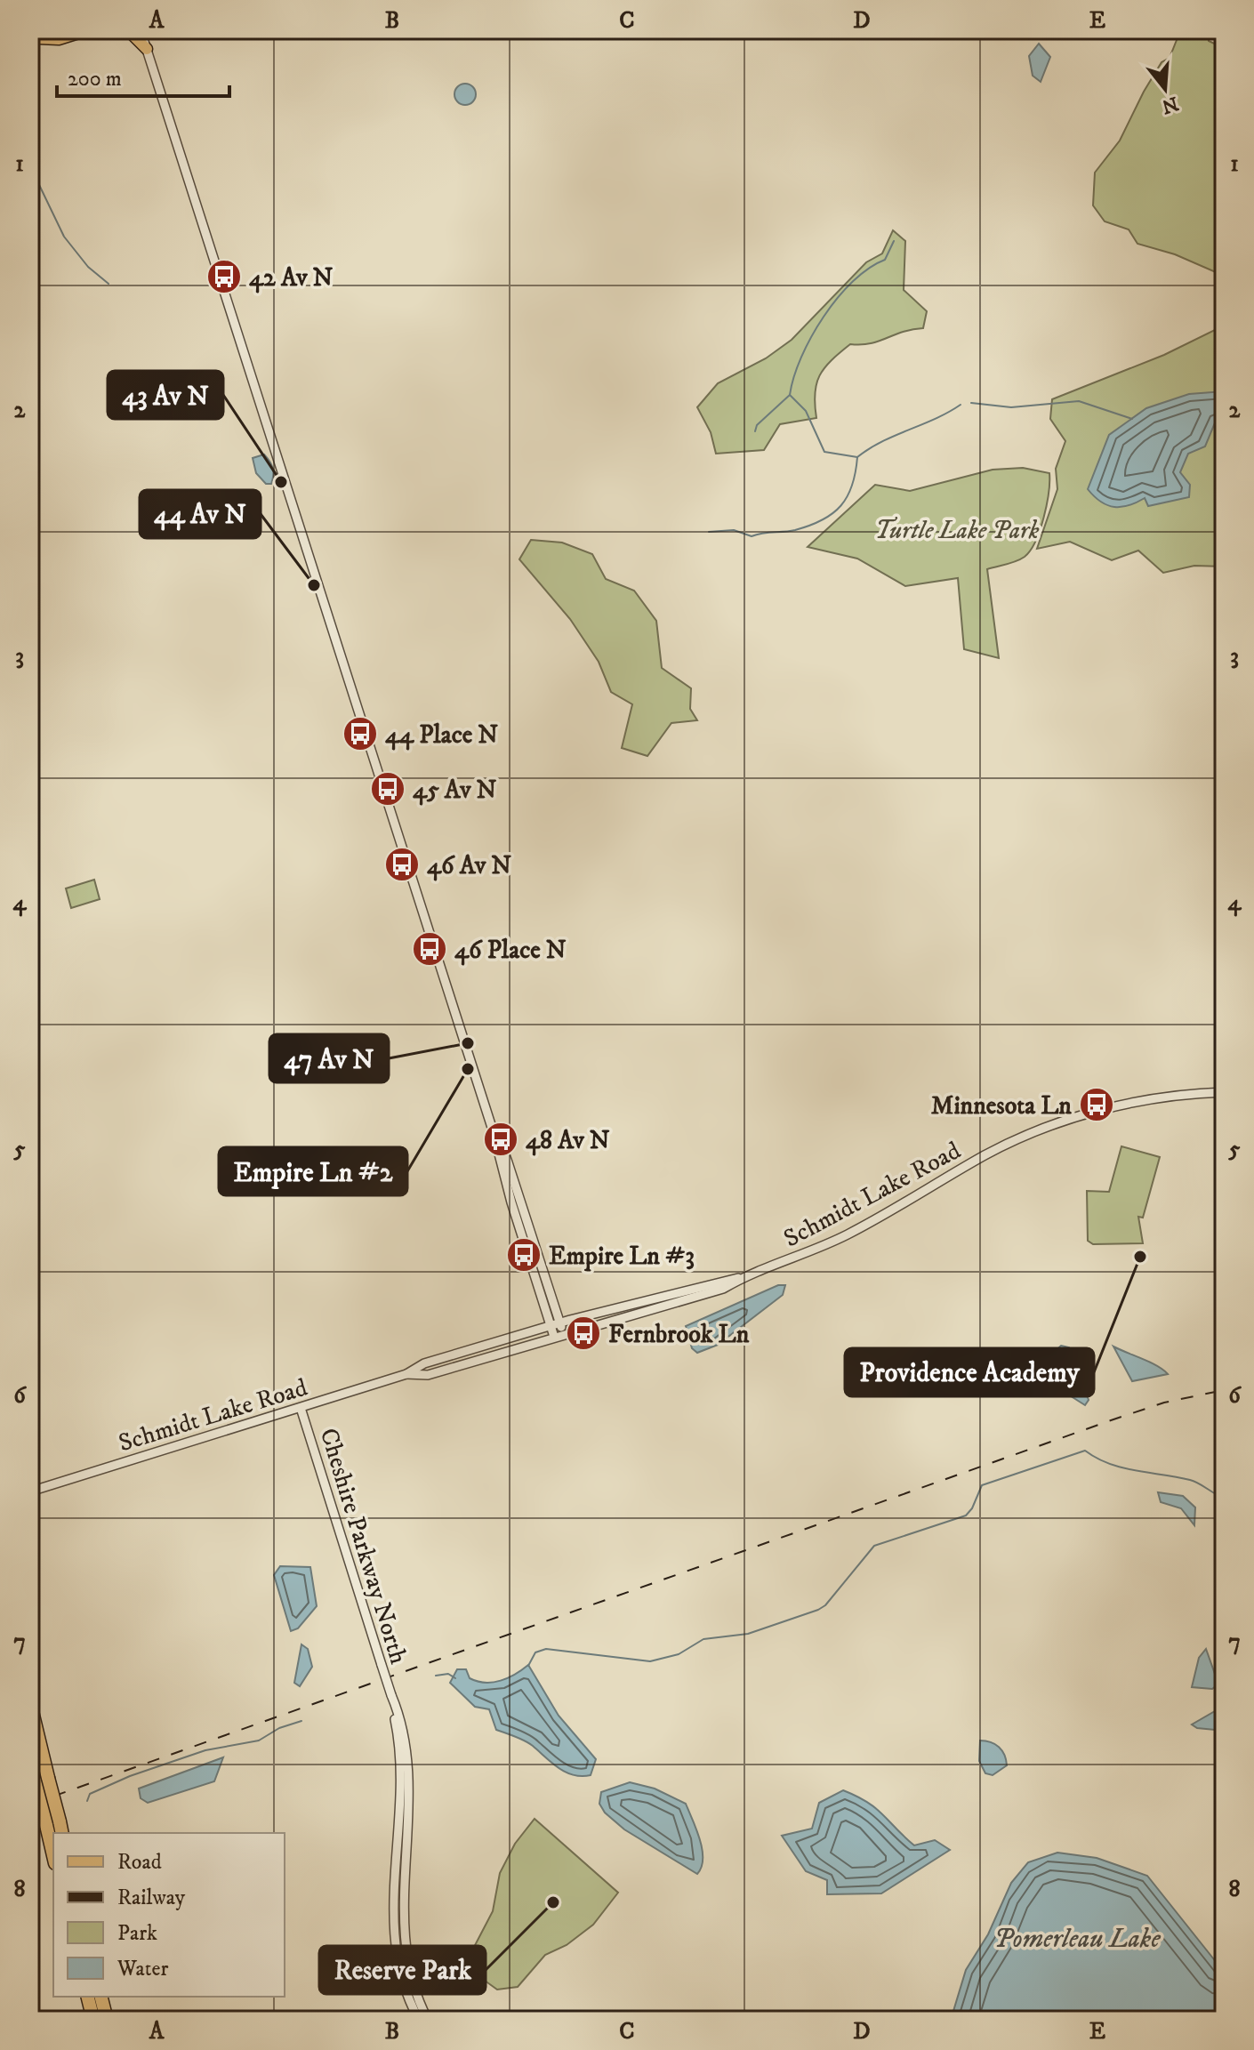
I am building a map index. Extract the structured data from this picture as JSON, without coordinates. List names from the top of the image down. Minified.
{"streets":{"street":["Schmidt Lake Road","Cheshire Parkway North"]},"crossings":[["Schmidt Lake Road","Cheshire Parkway North"]],"water":["Pomerleau Lake"],"parks":["Turtle Lake Park"],"places":{"bus stop":["42 Av N","44 Place N","45 Av N","46 Av N","46 Place N","Minnesota Ln","48 Av N","Empire Ln #3","Fernbrook Ln"],"other":["43 Av N","44 Av N","47 Av N","Empire Ln #2","Providence Academy","Reserve Park"]},"legend":["Road","Railway","Park","Water"],"scale_bar":"200 m","north":"bottom","grid":{"columns":["A","B","C","D","E"],"rows":["1","2","3","4","5","6","7","8"]}}
